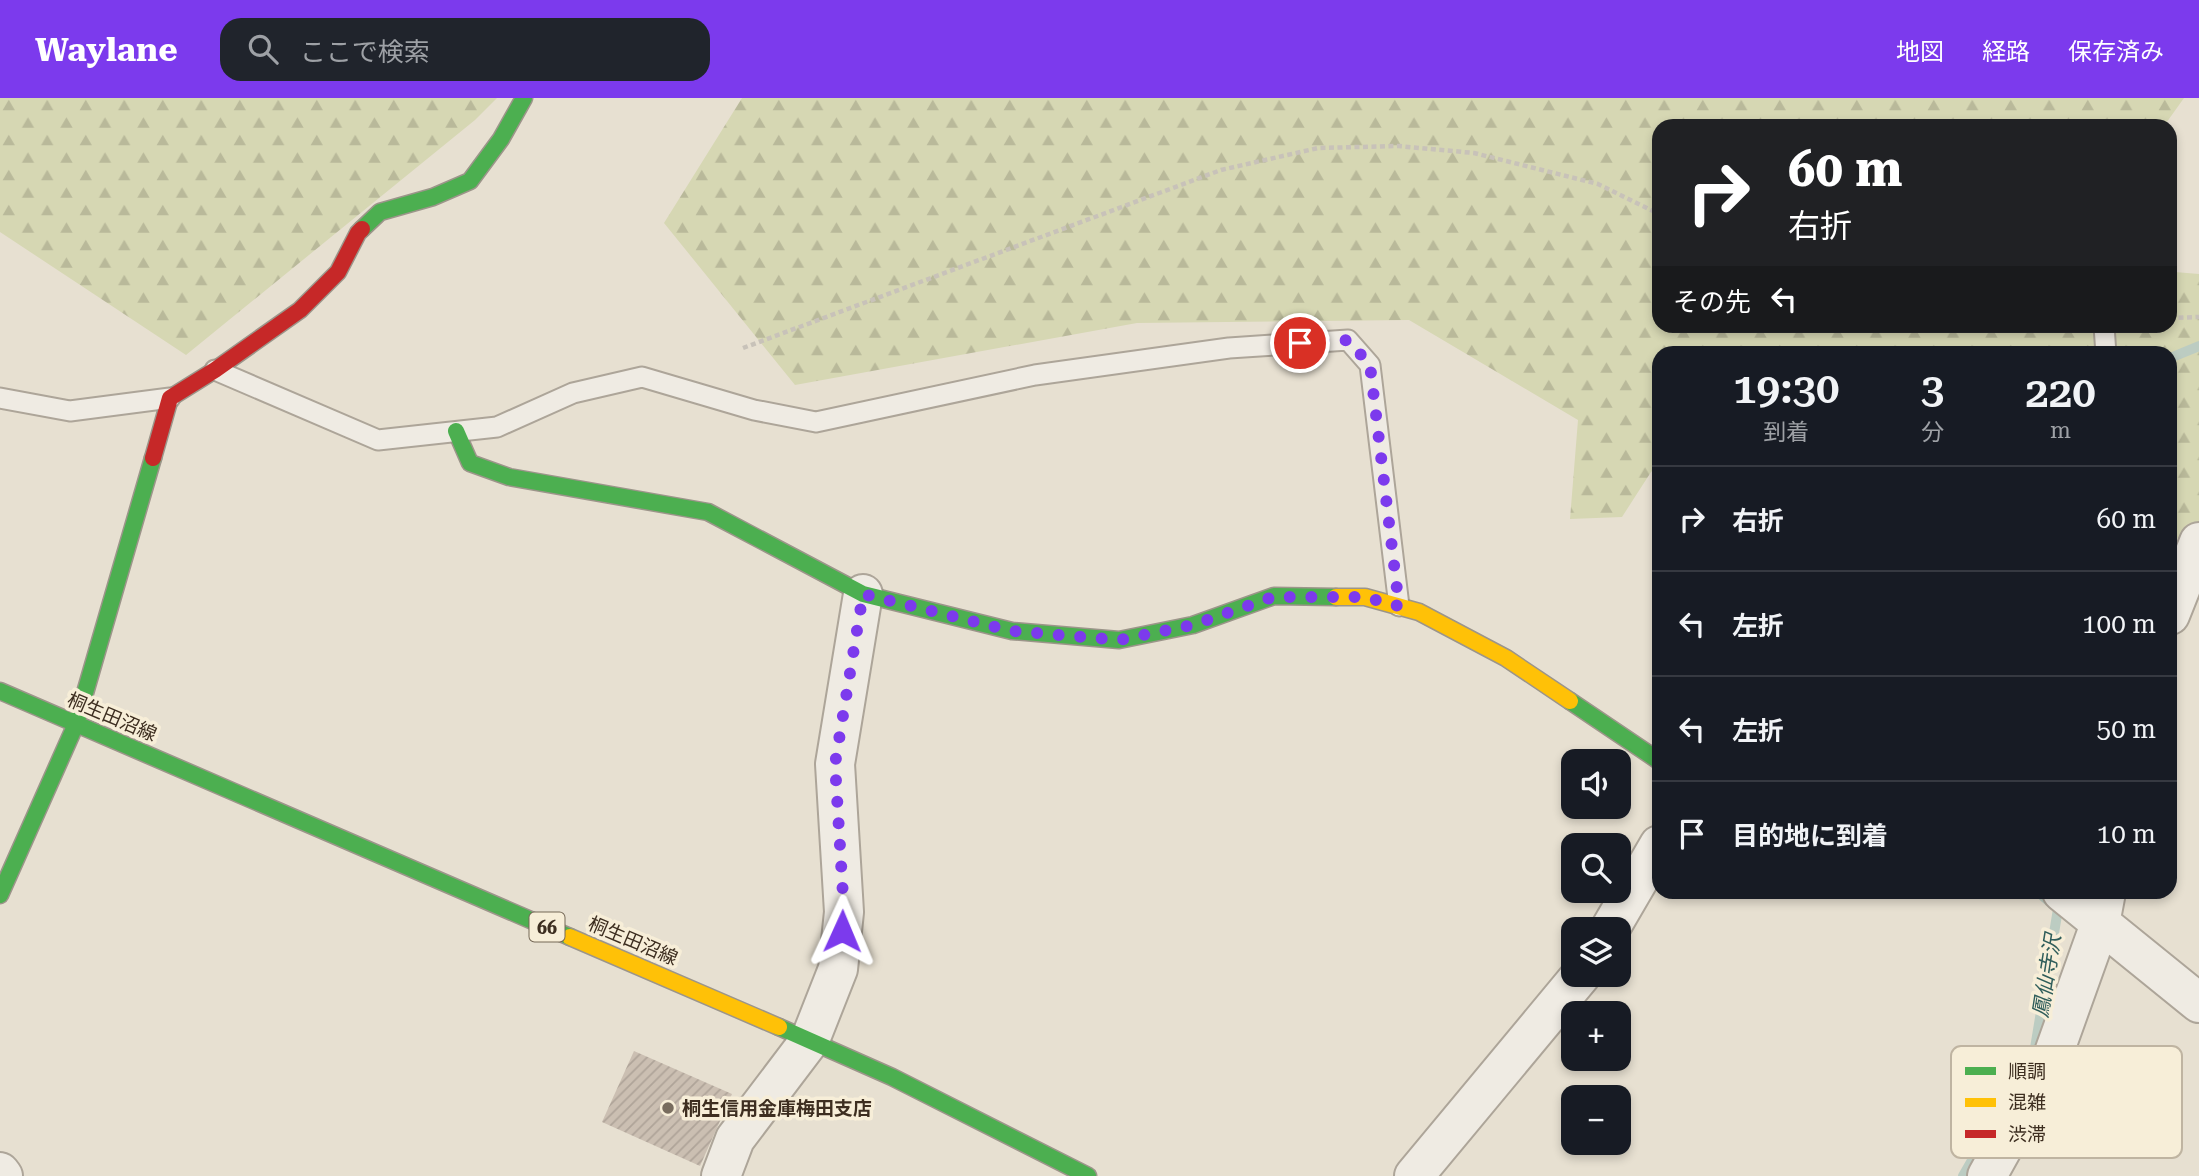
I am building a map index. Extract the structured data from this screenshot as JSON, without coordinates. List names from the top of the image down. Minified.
{"streets":{"street":["桐生田沼線","66"]},"water":["鳳仙寺沢"],"places":["桐生信用金庫梅田支店"],"legend":["順調","混雑","渋滞"],"page":{"header":"Waylane","search":"ここで検索","nav":["地図","経路","保存済み"],"turn":["60 m","右折"],"then":"その先","eta":["19:30","到着","3","分","220","m"],"list":[{"name":"右折","value":"60 m"},{"name":"左折","value":"100 m"},{"name":"左折","value":"50 m"},{"name":"目的地に到着","value":"10 m"}],"map_buttons":["+","−"]}}
